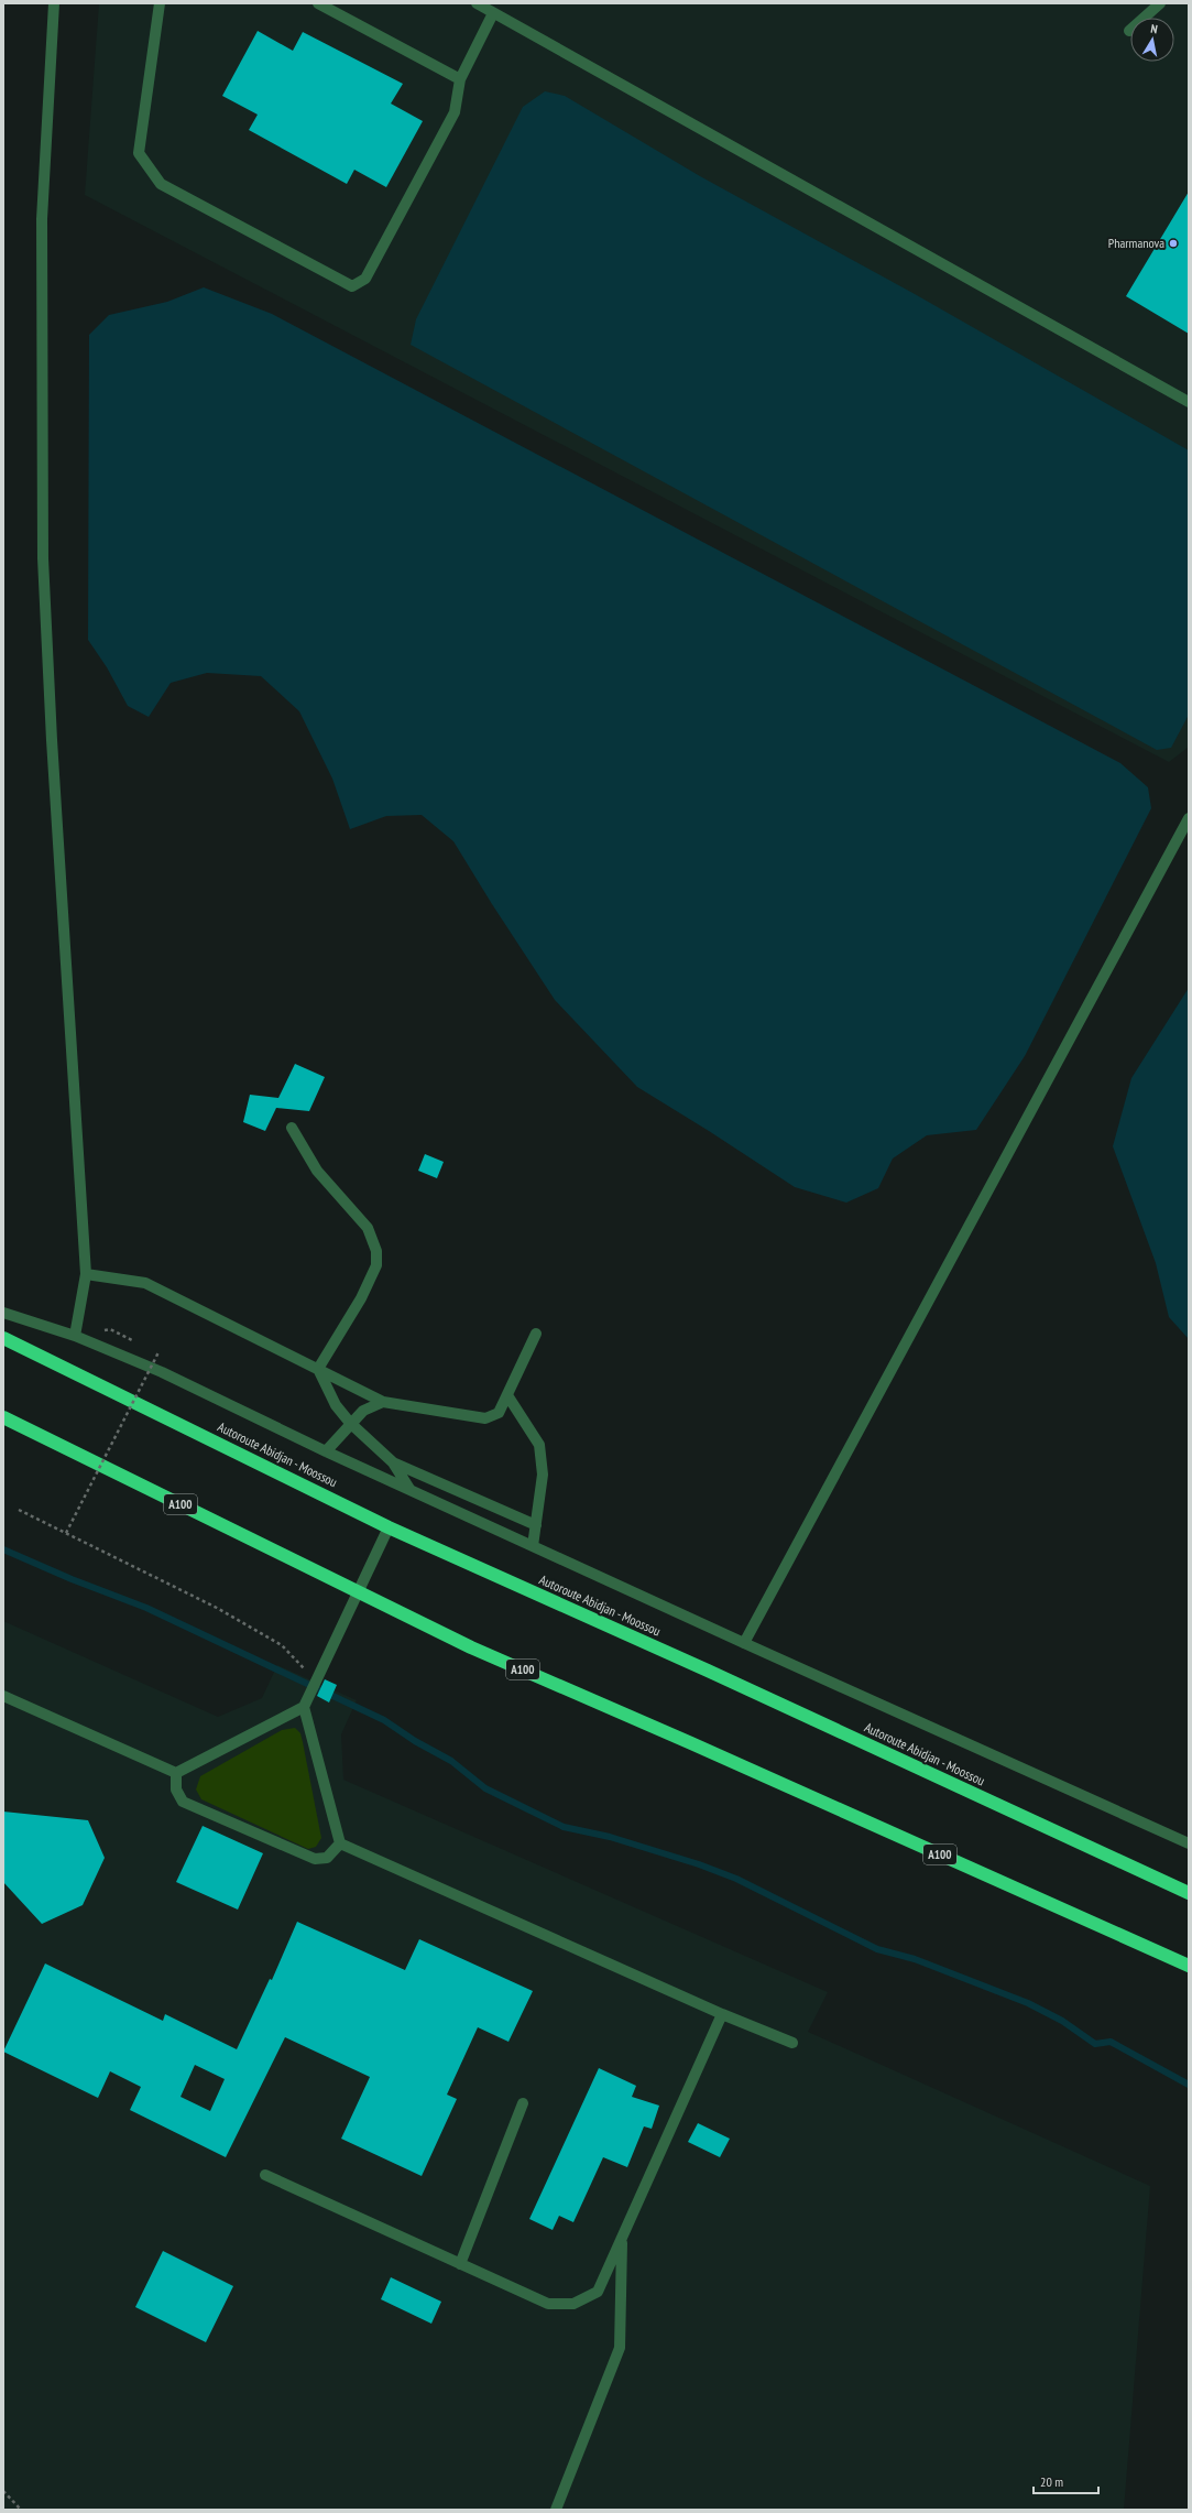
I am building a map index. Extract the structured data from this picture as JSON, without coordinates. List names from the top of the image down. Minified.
{"streets":{"highway":["Autoroute Abidjan - Moossou","A100"]},"places":["Pharmanova"],"scale_bar":"20 m","north":"top"}
